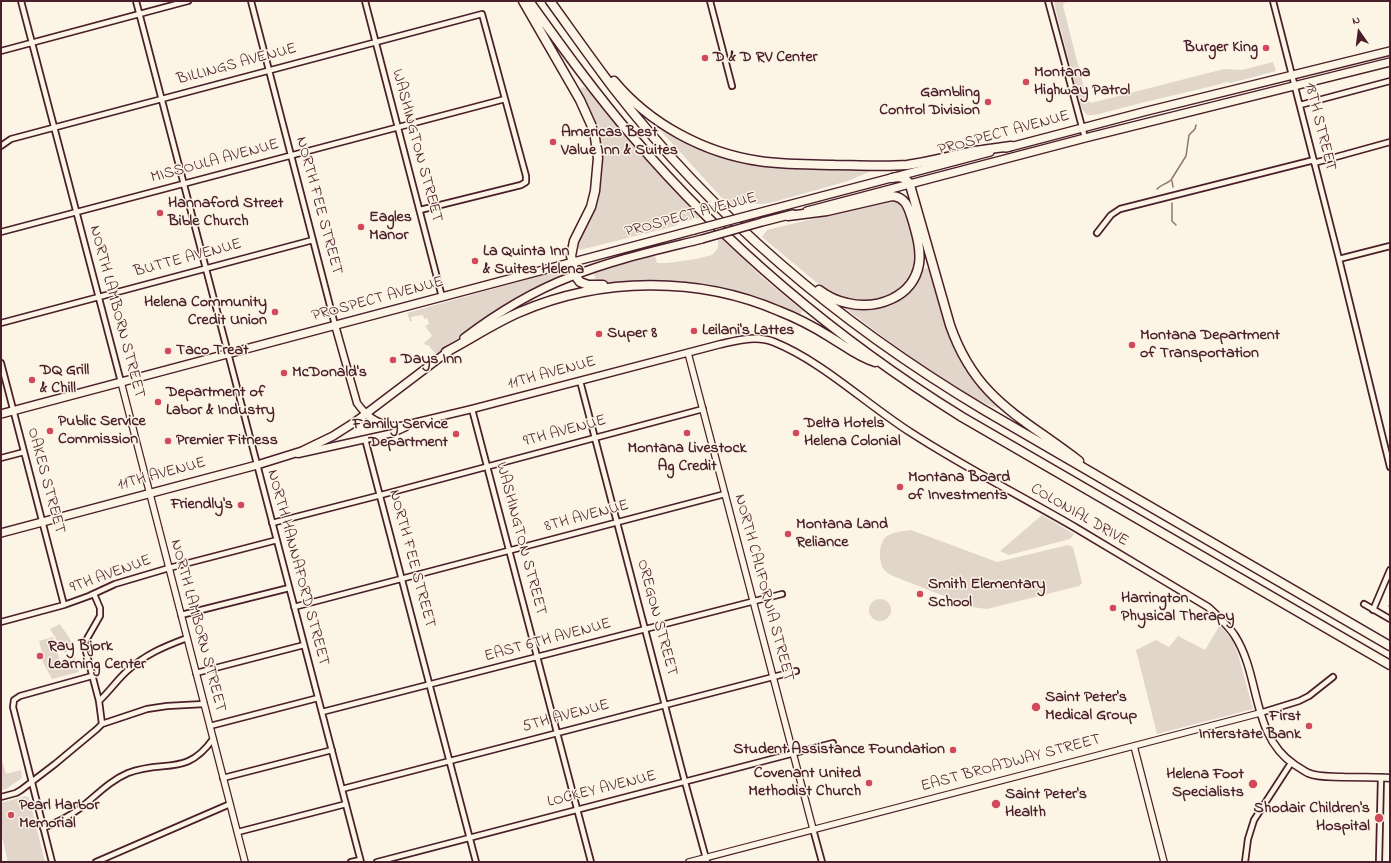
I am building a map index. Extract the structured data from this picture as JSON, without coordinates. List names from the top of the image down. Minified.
{"streets":{"highway":["PROSPECT AVENUE","11TH AVENUE"],"main road":["NORTH FEE STREET","COLONIAL DRIVE"],"street":["BILLINGS AVENUE","18TH STREET","WASHINGTON STREET","MISSOULA AVENUE","BUTTE AVENUE","NORTH LAMBORN STREET","9TH AVENUE","OAKES STREET","8TH AVENUE","NORTH HANNAFORD STREET","NORTH CALIFORNIA STREET","OREGON STREET","EAST 6TH AVENUE","5TH AVENUE","EAST BROADWAY STREET","LOCKEY AVENUE"]},"crossings":[["BILLINGS AVENUE","WASHINGTON STREET"],["BILLINGS AVENUE","MISSOULA AVENUE"],["BILLINGS AVENUE","NORTH FEE STREET"],["BILLINGS AVENUE","NORTH LAMBORN STREET"],["BILLINGS AVENUE","NORTH HANNAFORD STREET"],["18TH STREET","PROSPECT AVENUE"],["PROSPECT AVENUE","WASHINGTON STREET"],["PROSPECT AVENUE","NORTH FEE STREET"],["PROSPECT AVENUE","NORTH LAMBORN STREET"],["PROSPECT AVENUE","11TH AVENUE"],["PROSPECT AVENUE","OAKES STREET"],["PROSPECT AVENUE","NORTH HANNAFORD STREET"],["WASHINGTON STREET","MISSOULA AVENUE"],["WASHINGTON STREET","11TH AVENUE"],["WASHINGTON STREET","9TH AVENUE"],["WASHINGTON STREET","8TH AVENUE"],["WASHINGTON STREET","EAST 6TH AVENUE"],["WASHINGTON STREET","5TH AVENUE"],["WASHINGTON STREET","LOCKEY AVENUE"],["MISSOULA AVENUE","NORTH FEE STREET"],["MISSOULA AVENUE","NORTH LAMBORN STREET"],["MISSOULA AVENUE","NORTH HANNAFORD STREET"],["NORTH FEE STREET","BUTTE AVENUE"],["NORTH FEE STREET","11TH AVENUE"],["NORTH FEE STREET","9TH AVENUE"],["NORTH FEE STREET","8TH AVENUE"],["NORTH FEE STREET","EAST 6TH AVENUE"],["NORTH FEE STREET","5TH AVENUE"],["NORTH FEE STREET","LOCKEY AVENUE"],["BUTTE AVENUE","NORTH LAMBORN STREET"],["BUTTE AVENUE","NORTH HANNAFORD STREET"],["NORTH LAMBORN STREET","11TH AVENUE"],["NORTH LAMBORN STREET","9TH AVENUE"],["11TH AVENUE","OAKES STREET"],["11TH AVENUE","COLONIAL DRIVE"],["11TH AVENUE","NORTH HANNAFORD STREET"],["11TH AVENUE","NORTH CALIFORNIA STREET"],["11TH AVENUE","OREGON STREET"],["9TH AVENUE","OAKES STREET"],["9TH AVENUE","NORTH HANNAFORD STREET"],["9TH AVENUE","NORTH CALIFORNIA STREET"],["9TH AVENUE","OREGON STREET"],["COLONIAL DRIVE","NORTH CALIFORNIA STREET"],["COLONIAL DRIVE","EAST BROADWAY STREET"],["8TH AVENUE","NORTH HANNAFORD STREET"],["8TH AVENUE","NORTH CALIFORNIA STREET"],["8TH AVENUE","OREGON STREET"],["NORTH HANNAFORD STREET","EAST 6TH AVENUE"],["NORTH HANNAFORD STREET","5TH AVENUE"],["NORTH CALIFORNIA STREET","EAST 6TH AVENUE"],["NORTH CALIFORNIA STREET","5TH AVENUE"],["NORTH CALIFORNIA STREET","EAST BROADWAY STREET"],["NORTH CALIFORNIA STREET","LOCKEY AVENUE"],["OREGON STREET","EAST 6TH AVENUE"],["OREGON STREET","5TH AVENUE"],["OREGON STREET","EAST BROADWAY STREET"],["OREGON STREET","LOCKEY AVENUE"]],"places":["Burger King","D & D RV Center","Montana Highway Patrol","Gambling Control Division","Americas Best Value Inn & Suites","Hannaford Street Bible Church","Eagles Manor","La Quinta Inn & Suites Helena","Helena Community Credit Union","Leilani's Lattes","Super 8","Montana Department of Transportation","Taco Treat","Days Inn","McDonald's","DQ Grill & Chill","Department of Labor & Industry","Public Service Commission","Montana Livestock Ag Credit","Delta Hotels Helena Colonial","Family Service Department","Premier Fitness","Montana Board of Investments","Friendly's","Montana Land Reliance","Smith Elementary School","Harrington Physical Therapy","Ray Bjork Learning Center","Saint Peter's Medical Group","First Interstate Bank","Student Assistance Foundation","Covenant United Methodist Church","Helena Foot Specialists","Saint Peter's Health","Pearl Harbor Memorial","Shodair Children's Hospital"],"north":"top"}
